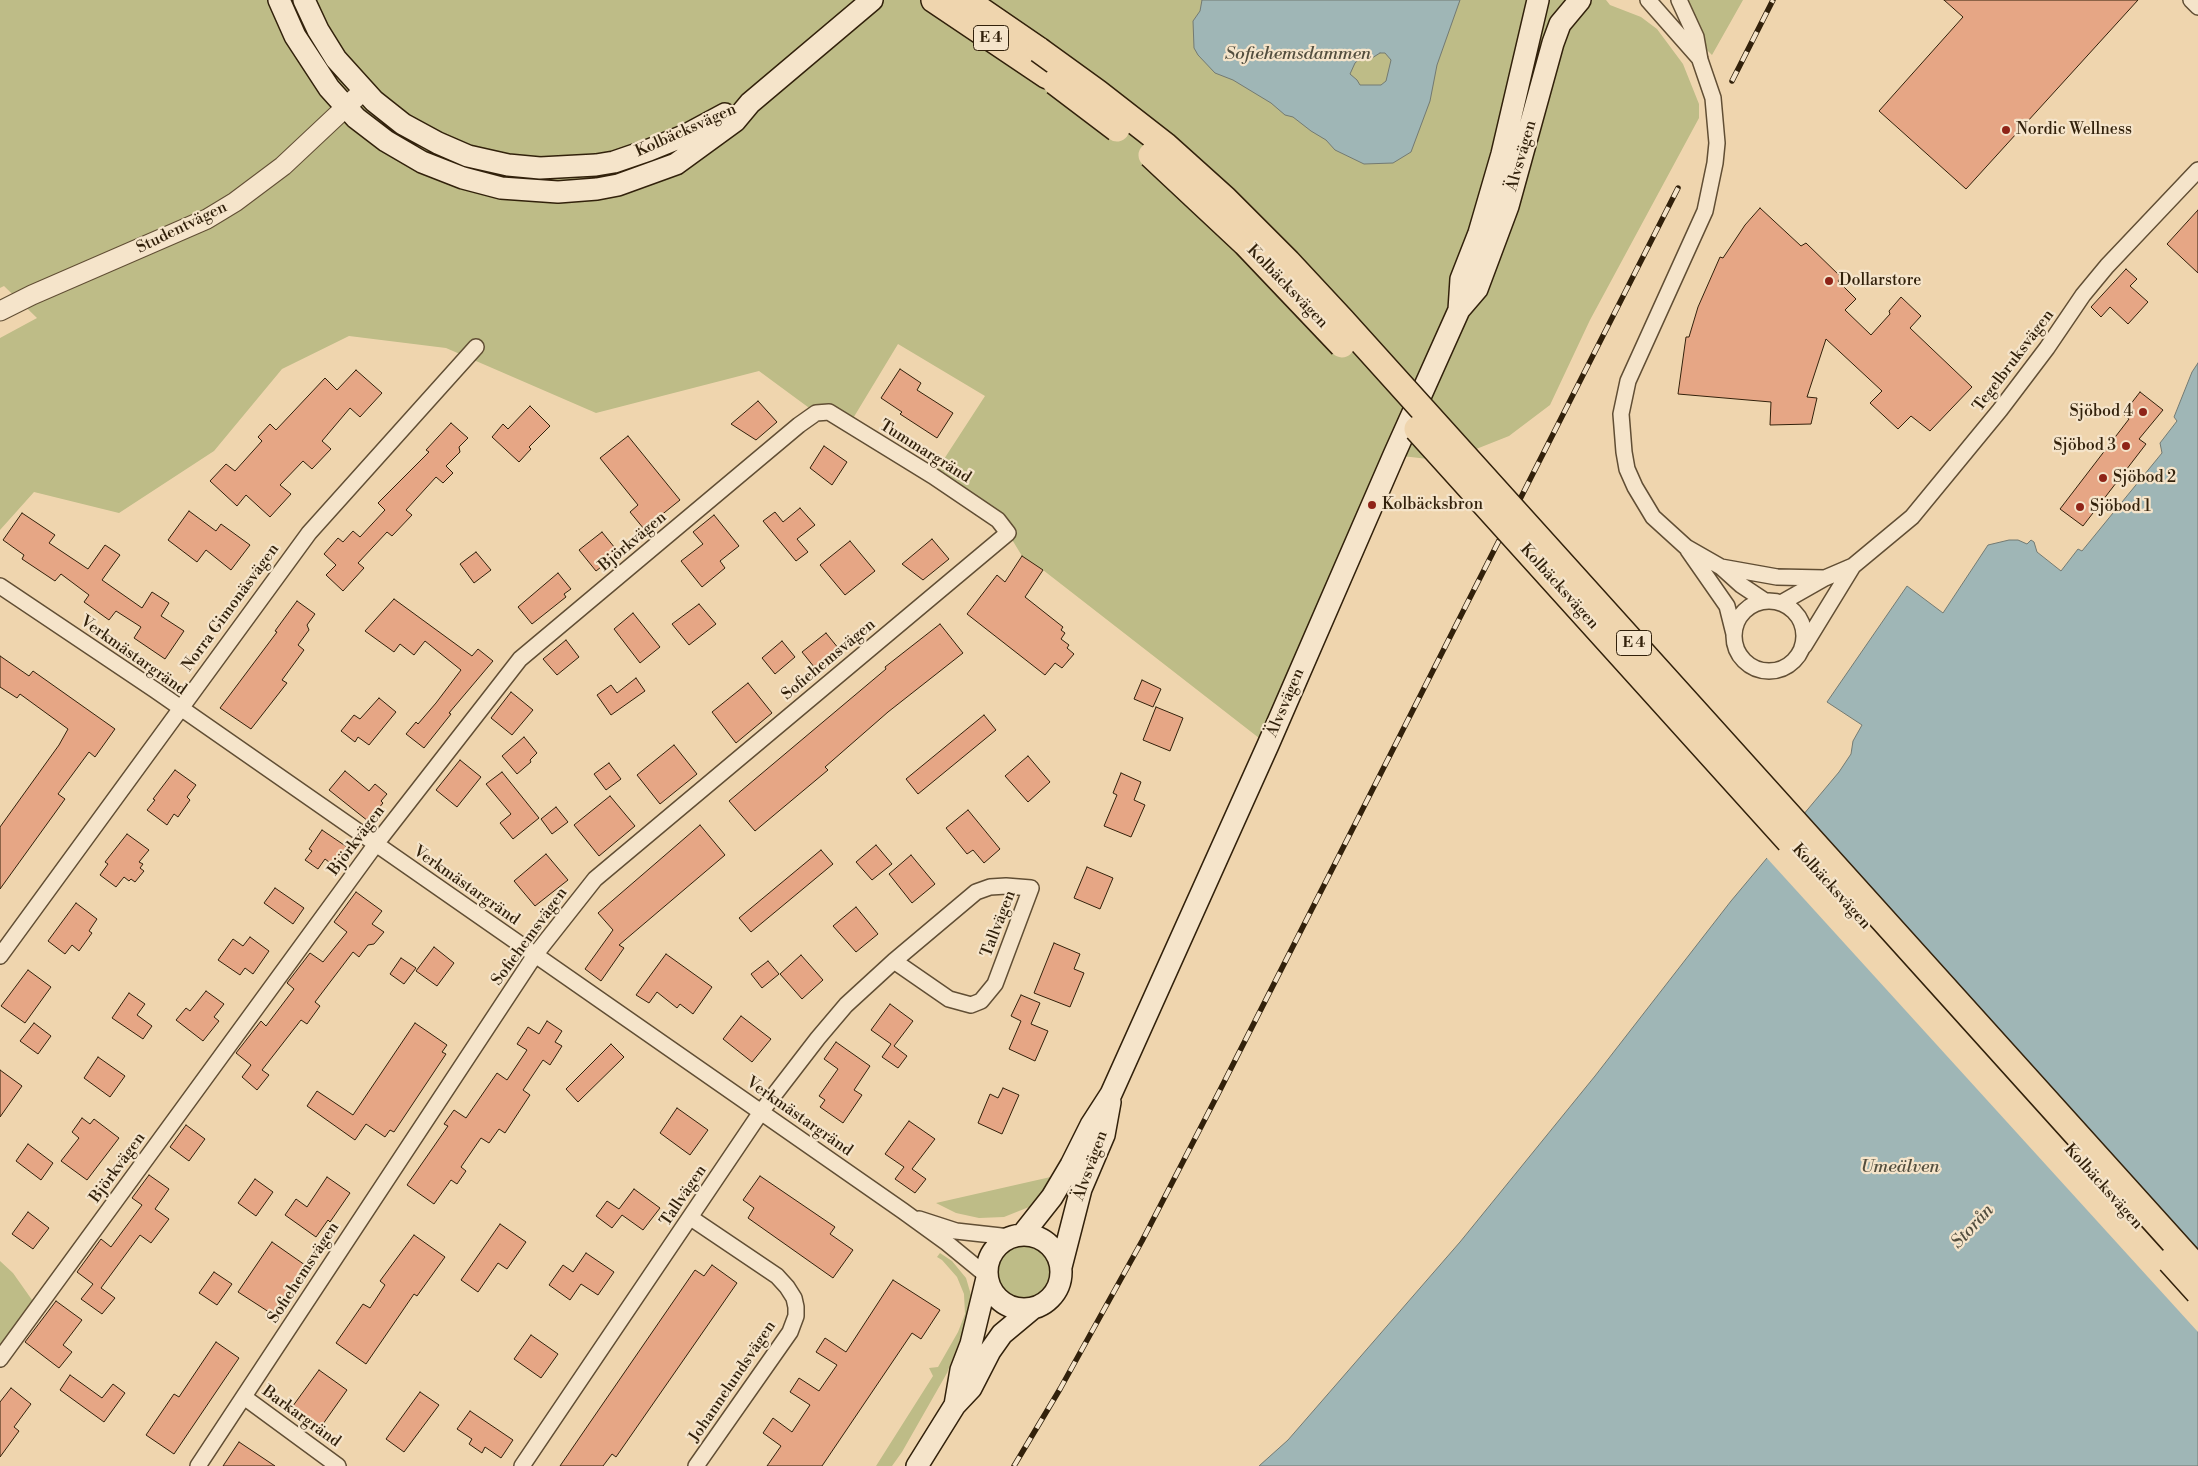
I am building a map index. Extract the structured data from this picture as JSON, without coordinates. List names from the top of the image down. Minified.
{"streets":{"highway":["E 4","Kolbäcksvägen"],"main road":["Älvsvägen"],"street":["Studentvägen","Tegelbruksvägen","Tummargränd","Björkvägen","Norra Gimonäsvägen","Verkmästargränd","Sofiehemsvägen","Tallvägen","Johannelundsvägen","Barkargränd"]},"crossings":[["Kolbäcksvägen","Studentvägen"],["Älvsvägen","Verkmästargränd"],["Tummargränd","Björkvägen"],["Tummargränd","Sofiehemsvägen"],["Björkvägen","Verkmästargränd"],["Norra Gimonäsvägen","Verkmästargränd"],["Verkmästargränd","Sofiehemsvägen"],["Verkmästargränd","Tallvägen"],["Sofiehemsvägen","Barkargränd"],["Tallvägen","Johannelundsvägen"]],"water":["Sofiehemsdammen","Umeälven","Storån"],"places":["Nordic Wellness","Dollarstore","Sjöbod 4","Sjöbod 3","Sjöbod 2","Kolbäcksbron","Sjöbod 1"]}
